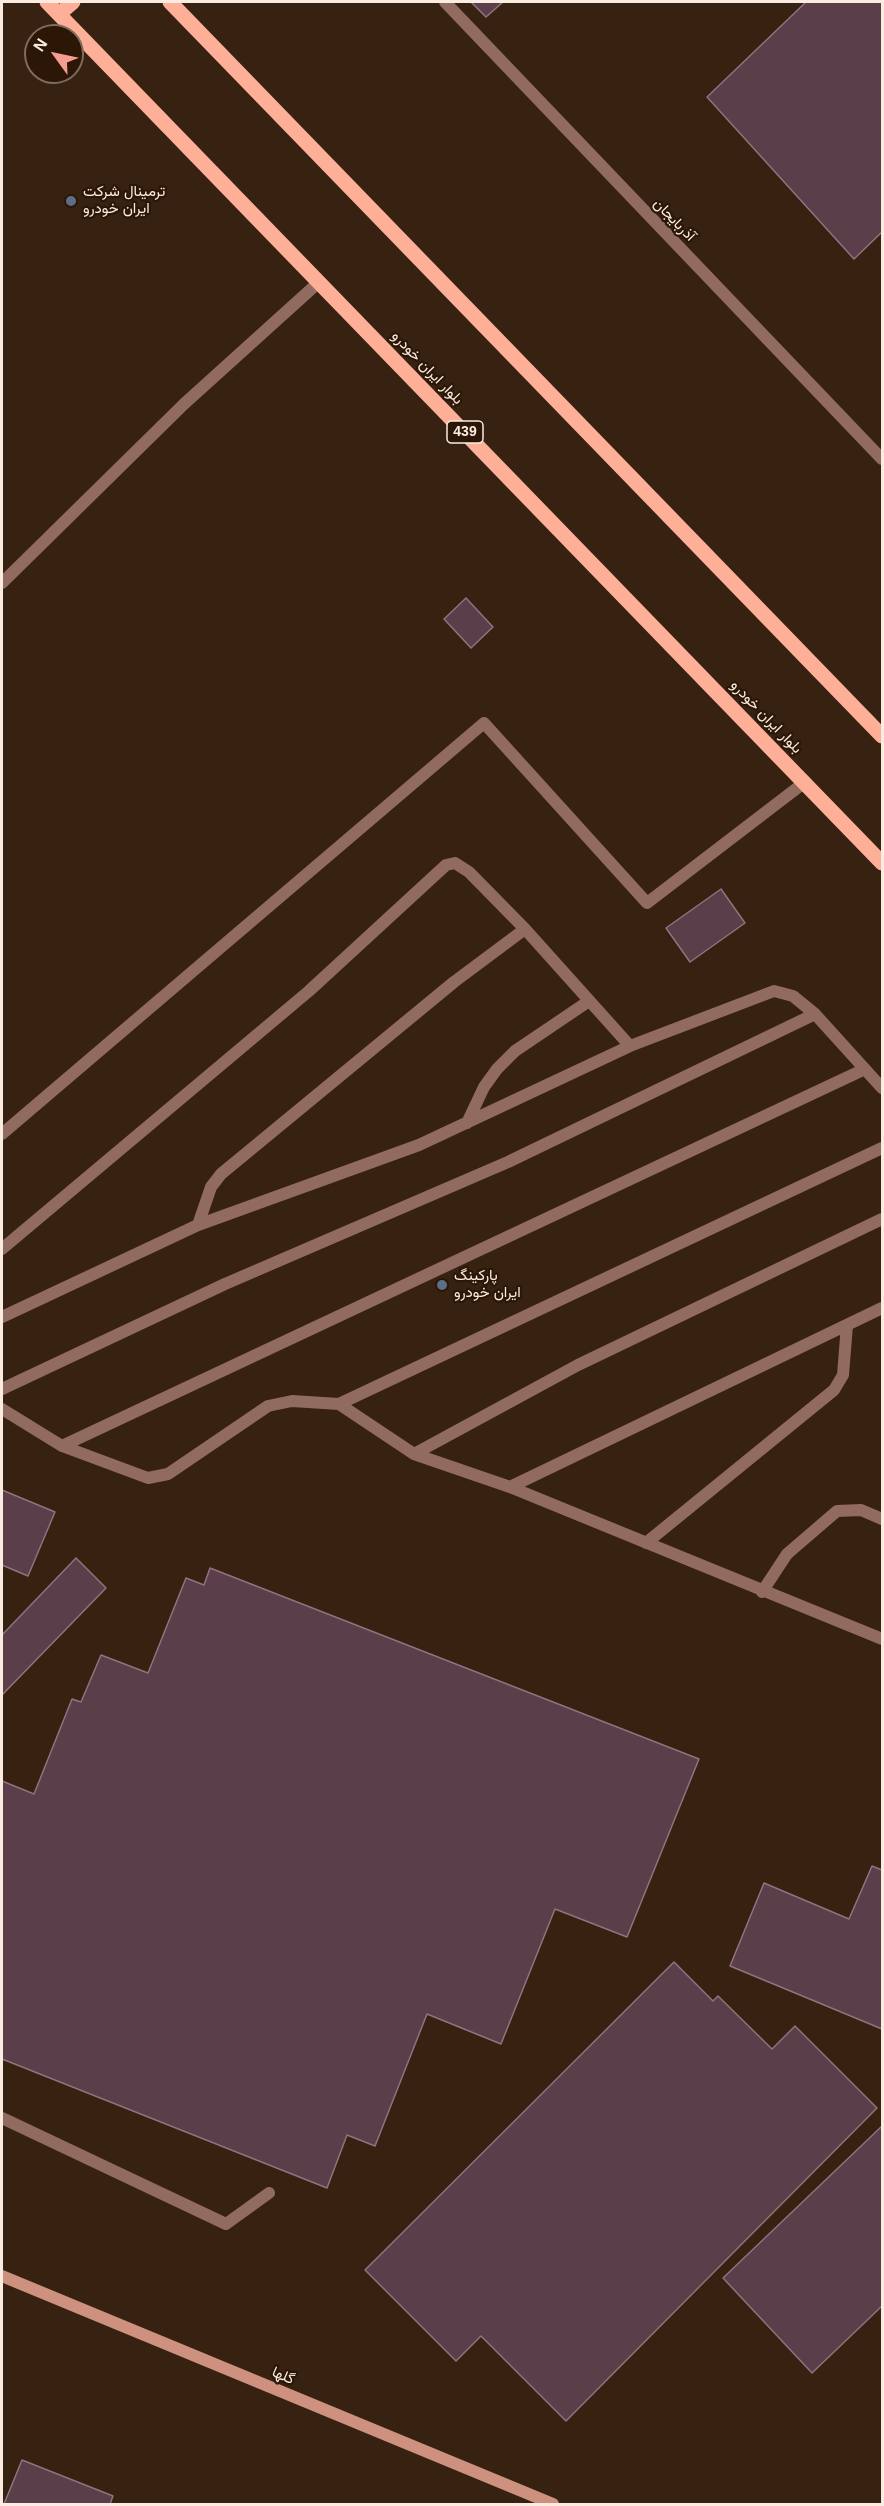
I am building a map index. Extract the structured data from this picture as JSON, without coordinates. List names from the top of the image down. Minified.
{"streets":{"main road":["بلوار ایران خودرو","439"],"street":["گلها"],"lane":["آذربایجان"]},"places":["ترمینال شرکت ایران خودرو","پارکینگ ایران خودرو"],"north":"top left"}
